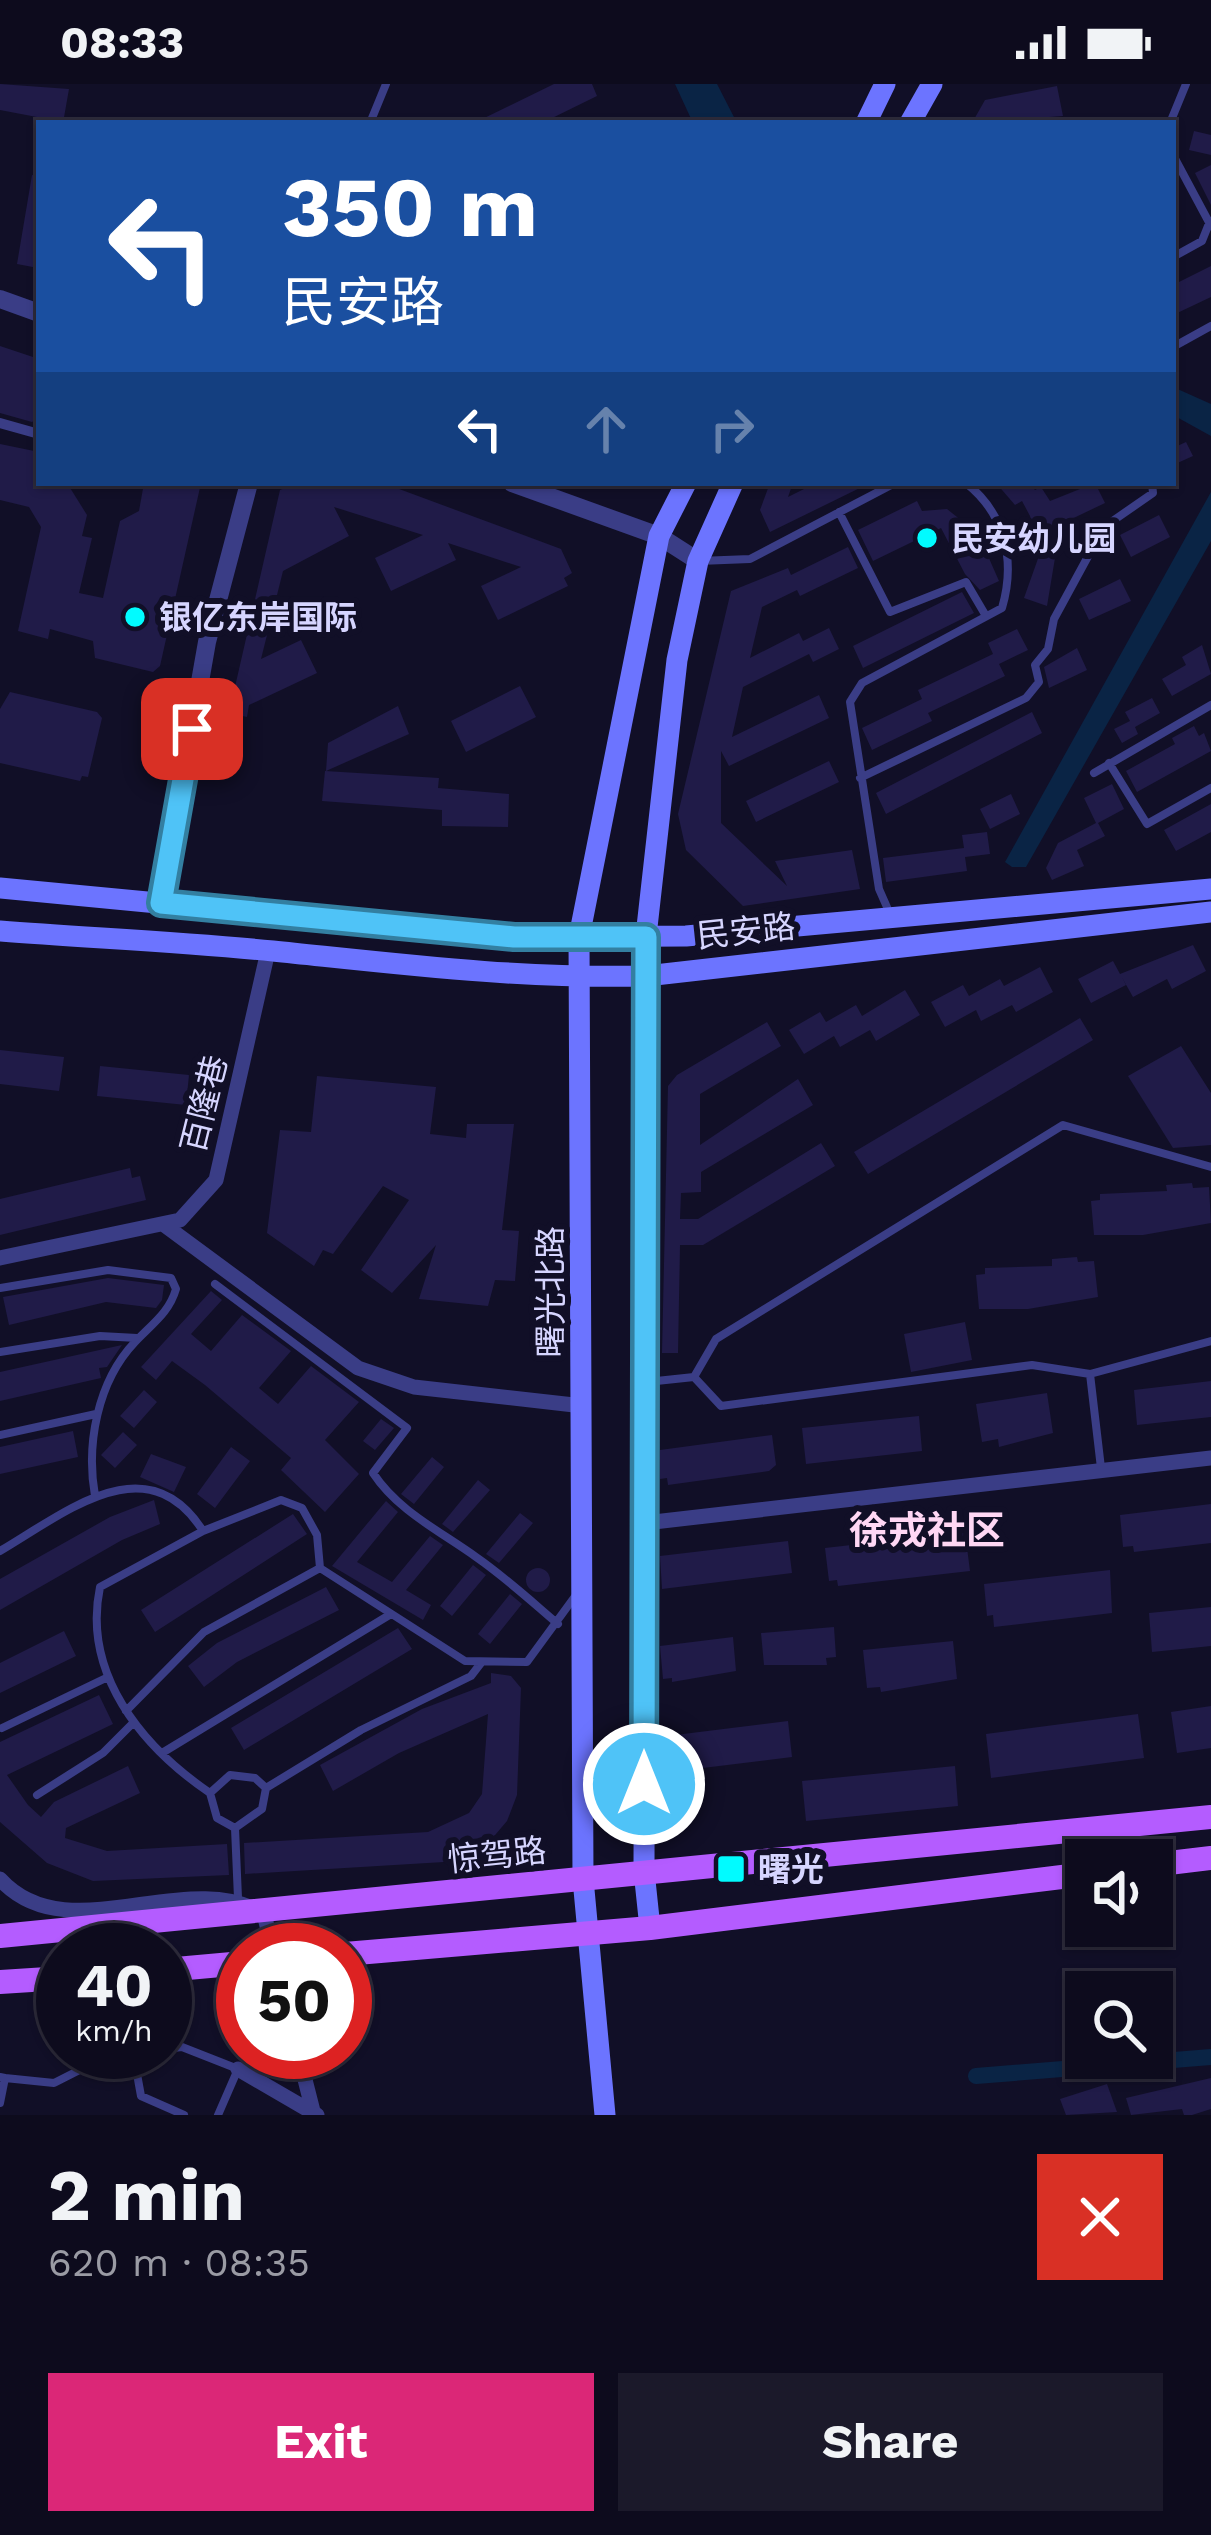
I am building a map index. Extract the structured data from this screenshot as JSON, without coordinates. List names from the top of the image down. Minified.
{"streets":{"main road":["民安路","曙光北路","惊驾路"],"street":["百隆巷"]},"crossings":[["民安路","百隆巷"],["民安路","曙光北路"],["曙光北路","惊驾路"]],"districts":["徐戎社区"],"places":{"other":["民安幼儿园","银亿东岸国际"],"transit":["曙光"]},"page":{"status":"08:33","turn":["350 m","民安路"],"speed":"40 km/h","limit":"50","heading":["2 min","620 m · 08:35"],"buttons":["Exit","Share"]}}
